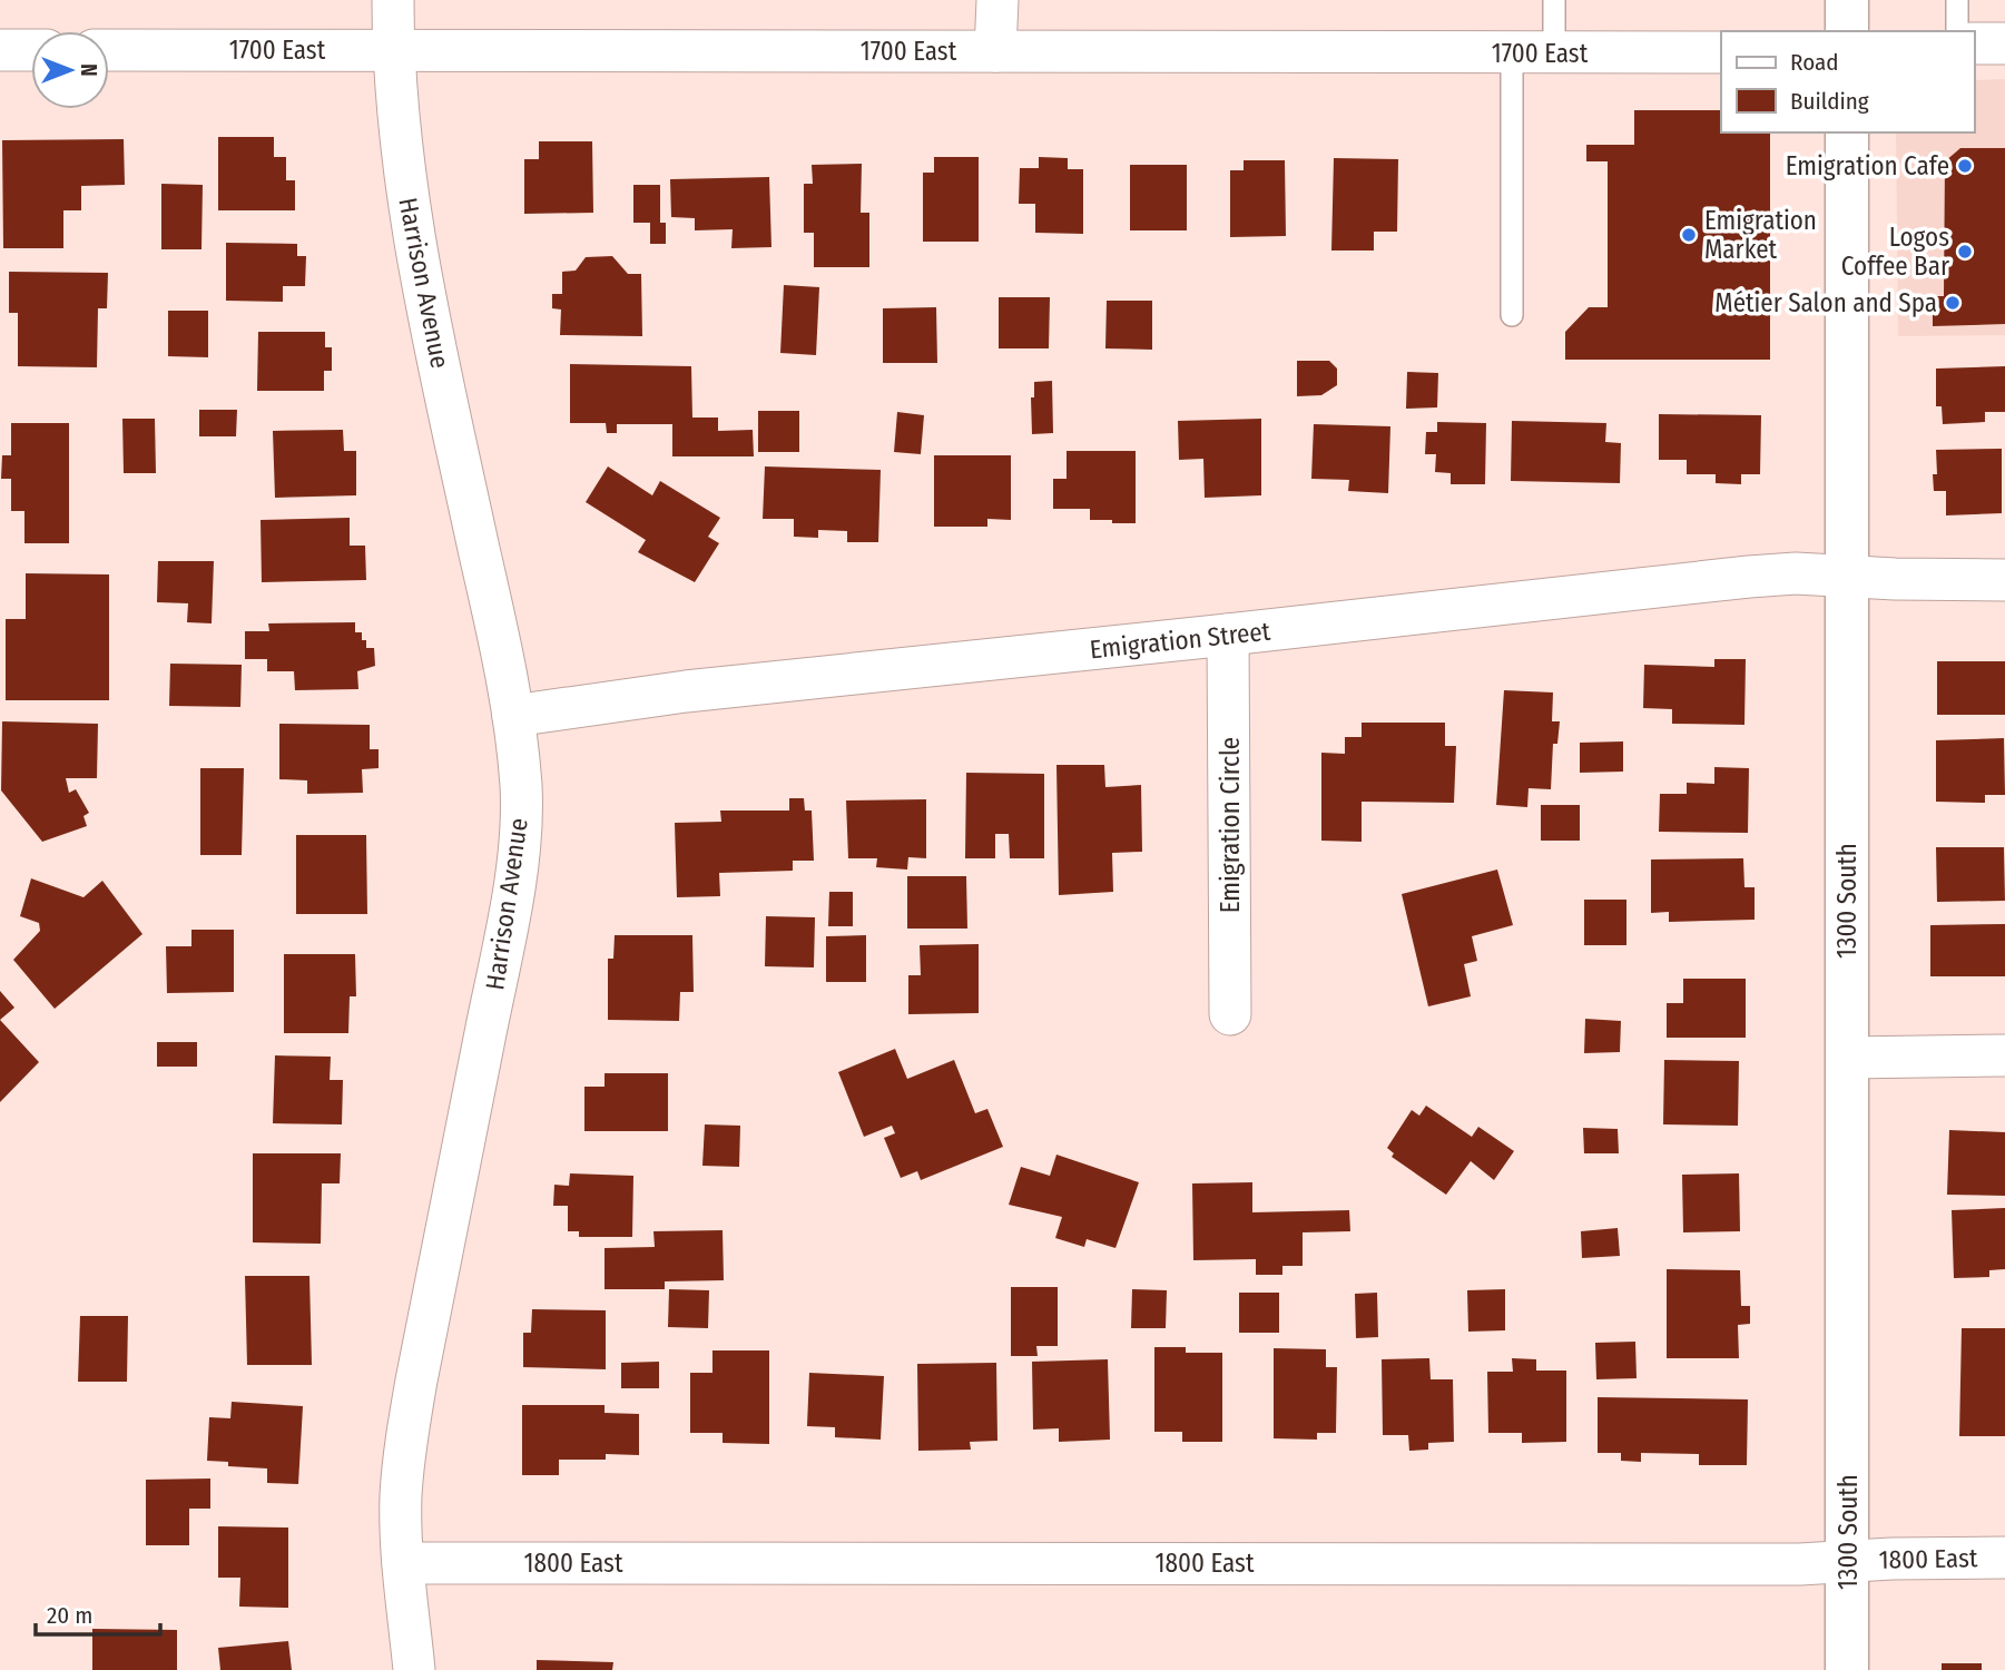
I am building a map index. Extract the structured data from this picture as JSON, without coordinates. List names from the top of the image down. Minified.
{"streets":{"street":["1700 East","Harrison Avenue","Emigration Street","Emigration Circle","1300 South","1800 East"]},"crossings":[["1700 East","Harrison Avenue"],["Harrison Avenue","Emigration Street"],["Harrison Avenue","1800 East"],["Emigration Street","Emigration Circle"],["Emigration Street","1300 South"],["1300 South","1800 East"]],"places":["Emigration Cafe","Emigration Market","Logos Coffee Bar","Métier Salon and Spa"],"legend":["Road","Building"],"scale_bar":"20 m","north":"right"}
